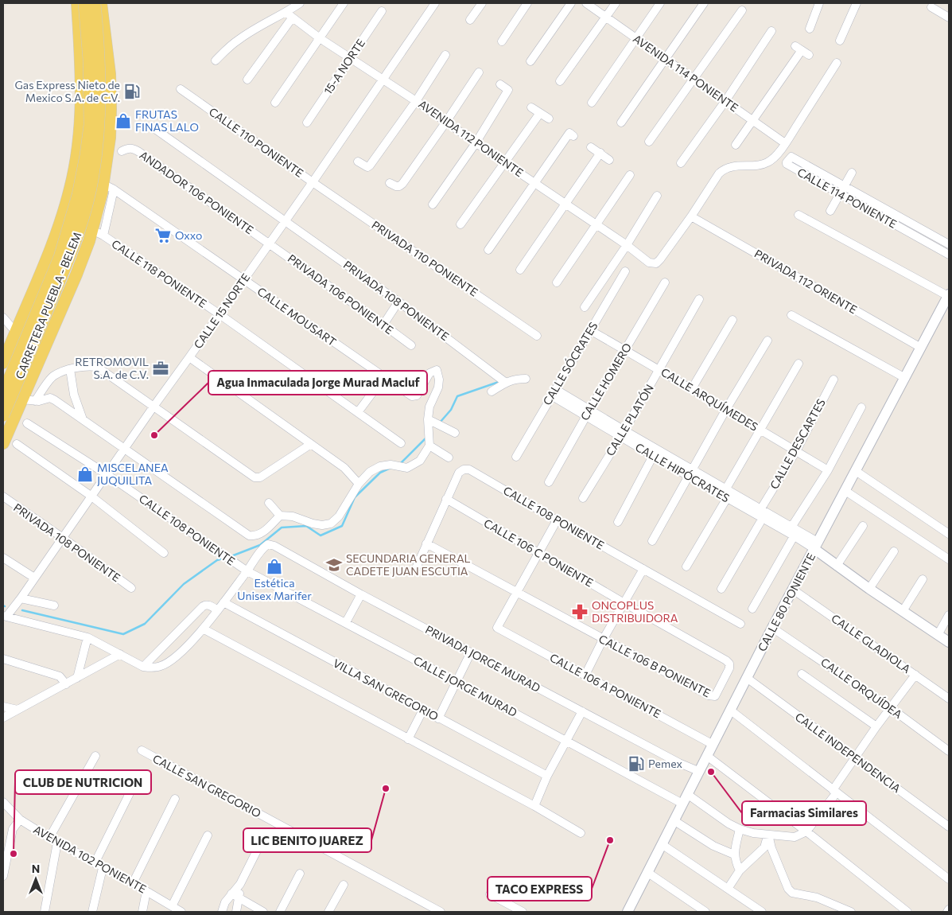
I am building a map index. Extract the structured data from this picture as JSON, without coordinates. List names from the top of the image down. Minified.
{"streets":{"main road":["CARRETERA PUEBLA - BELEM"],"street":["15-A NORTE","AVENIDA 114 PONIENTE","AVENIDA 112 PONIENTE","CALLE 110 PONIENTE","ANDADOR 106 PONIENTE","CALLE 114 PONIENTE","PRIVADA 110 PONIENTE","CALLE 118 PONIENTE","PRIVADA 112 ORIENTE","PRIVADA 106 PONIENTE","PRIVADA 108 PONIENTE","CALLE 15 NORTE","CALLE MOUSART","CALLE SÓCRATES","CALLE HOMERO","CALLE ARQUÍMEDES","CALLE PLATÓN","CALLE DESCARTES","CALLE HIPÓCRATES","CALLE 108 PONIENTE","CALLE 106 C PONIENTE","CALLE 80 PONIENTE","CALLE GLADIOLA","PRIVADA JORGE MURAD","CALLE 106 B PONIENTE","CALLE 106 A PONIENTE","CALLE JORGE MURAD","CALLE ORQUÍDEA","VILLA SAN GREGORIO","CALLE INDEPENDENCIA","CALLE SAN GREGORIO","AVENIDA 102 PONIENTE"]},"crossings":[["15-A NORTE","AVENIDA 112 PONIENTE"],["AVENIDA 112 PONIENTE","PRIVADA 112 ORIENTE"],["AVENIDA 112 PONIENTE","CALLE 15 NORTE"],["CALLE 110 PONIENTE","PRIVADA 110 PONIENTE"],["CALLE 110 PONIENTE","CALLE 15 NORTE"],["ANDADOR 106 PONIENTE","PRIVADA 106 PONIENTE"],["ANDADOR 106 PONIENTE","CALLE 15 NORTE"],["PRIVADA 110 PONIENTE","CALLE 15 NORTE"],["CALLE 118 PONIENTE","CALLE 15 NORTE"],["PRIVADA 112 ORIENTE","CALLE 80 PONIENTE"],["PRIVADA 106 PONIENTE","CALLE 15 NORTE"],["PRIVADA 108 PONIENTE","CALLE 15 NORTE"],["CALLE 15 NORTE","CALLE MOUSART"],["CALLE 15 NORTE","CALLE 108 PONIENTE"],["CALLE SÓCRATES","CALLE ARQUÍMEDES"],["CALLE SÓCRATES","CALLE HIPÓCRATES"],["CALLE HOMERO","CALLE ARQUÍMEDES"],["CALLE HOMERO","CALLE HIPÓCRATES"],["CALLE ARQUÍMEDES","CALLE PLATÓN"],["CALLE ARQUÍMEDES","CALLE DESCARTES"],["CALLE PLATÓN","CALLE HIPÓCRATES"],["CALLE DESCARTES","CALLE HIPÓCRATES"],["CALLE HIPÓCRATES","CALLE 80 PONIENTE"],["CALLE 108 PONIENTE","CALLE 106 C PONIENTE"],["CALLE 108 PONIENTE","PRIVADA JORGE MURAD"],["CALLE 108 PONIENTE","CALLE JORGE MURAD"],["CALLE 106 C PONIENTE","CALLE 106 B PONIENTE"],["CALLE 80 PONIENTE","CALLE GLADIOLA"],["CALLE 80 PONIENTE","PRIVADA JORGE MURAD"],["CALLE 80 PONIENTE","CALLE 106 A PONIENTE"],["CALLE 80 PONIENTE","CALLE JORGE MURAD"],["CALLE 80 PONIENTE","CALLE ORQUÍDEA"],["CALLE 80 PONIENTE","CALLE INDEPENDENCIA"],["PRIVADA JORGE MURAD","CALLE JORGE MURAD"],["CALLE 106 B PONIENTE","CALLE 106 A PONIENTE"]],"places":{"fuel station":["Gas Express Nieto de Mexico S.A. de C.V.","Pemex"],"shop":["FRUTAS FINAS LALO","MISCELANEA JUQUILITA","Estética Unisex Marifer"],"supermarket":["Oxxo"],"office":["RETROMOVIL S.A. de C.V."],"other":["Agua Inmaculada Jorge Murad Macluf","Farmacias Similares","LIC BENITO JUAREZ","TACO EXPRESS","CLUB DE NUTRICION"],"school or university":["SECUNDARIA GENERAL CADETE JUAN ESCUTIA"],"pharmacy":["ONCOPLUS DISTRIBUIDORA"]},"north":"top"}
